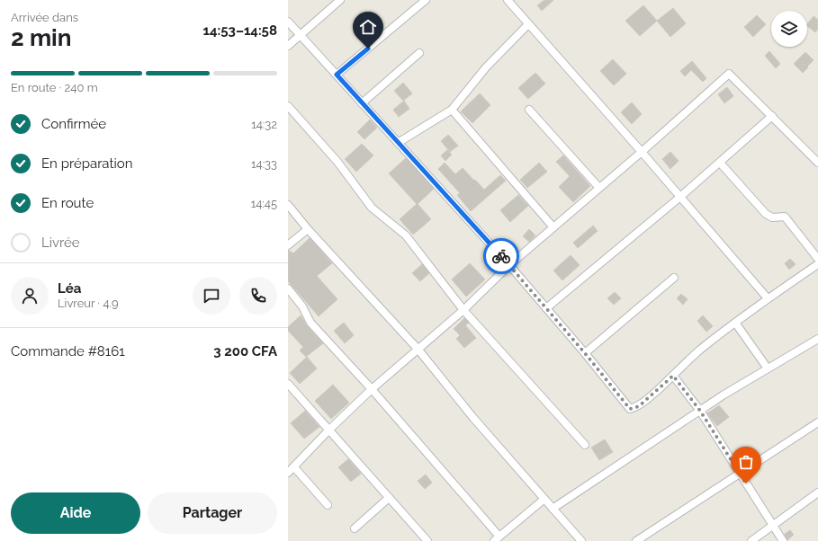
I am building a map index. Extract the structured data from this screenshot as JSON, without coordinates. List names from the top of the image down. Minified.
{"page":{"heading":["2 min","Arrivée dans","14:53–14:58"],"panel":["Léa","Livreur · 4.9","Commande #8161","3 200 CFA"],"bar":"En route · 240 m","list":[["Confirmée","14:32"],["En préparation","14:33"],["En route","14:45"],"Livrée"],"buttons":["Aide","Partager"]}}
